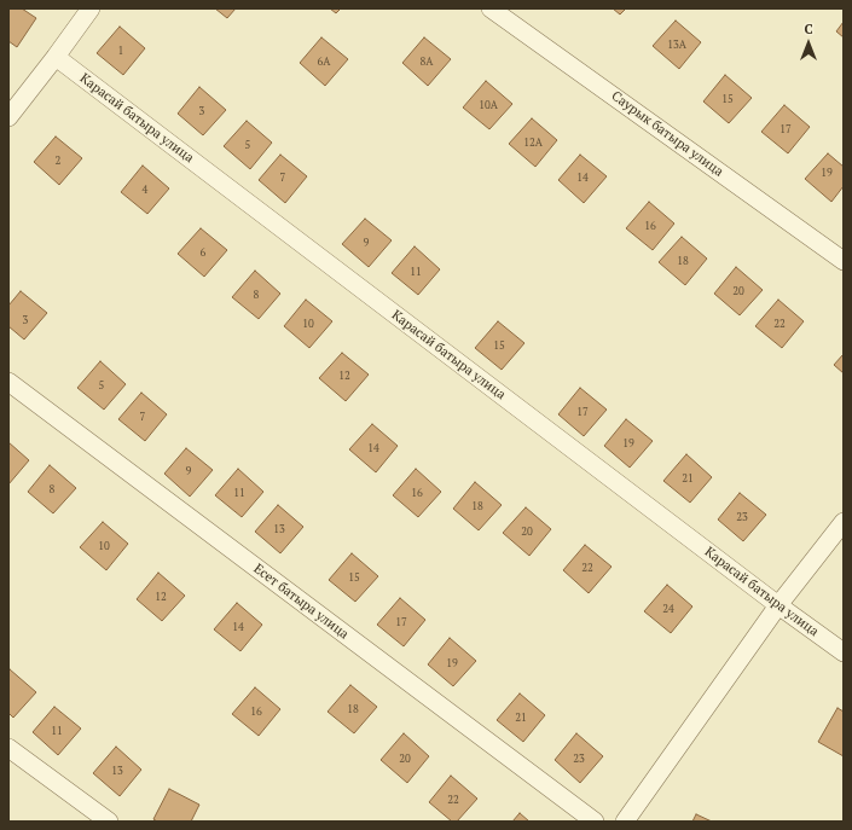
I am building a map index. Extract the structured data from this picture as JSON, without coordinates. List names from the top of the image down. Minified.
{"streets":{"street":["Карасай батыра улица","Саурык батыра улица","Есет батыра улица"]},"house_numbers":["13A","1","6A","8A","15","10A","3","17","12A","5","2","19","7","14","4","16","9","6","18","11","20","8","3","10","22","15","12","5","17","7","19","14","9","21","8","11","16","18","23","13","20","10","22","15","12","24","17","14","19","18","16","21","11","20","23","13","22"],"north":"top"}
